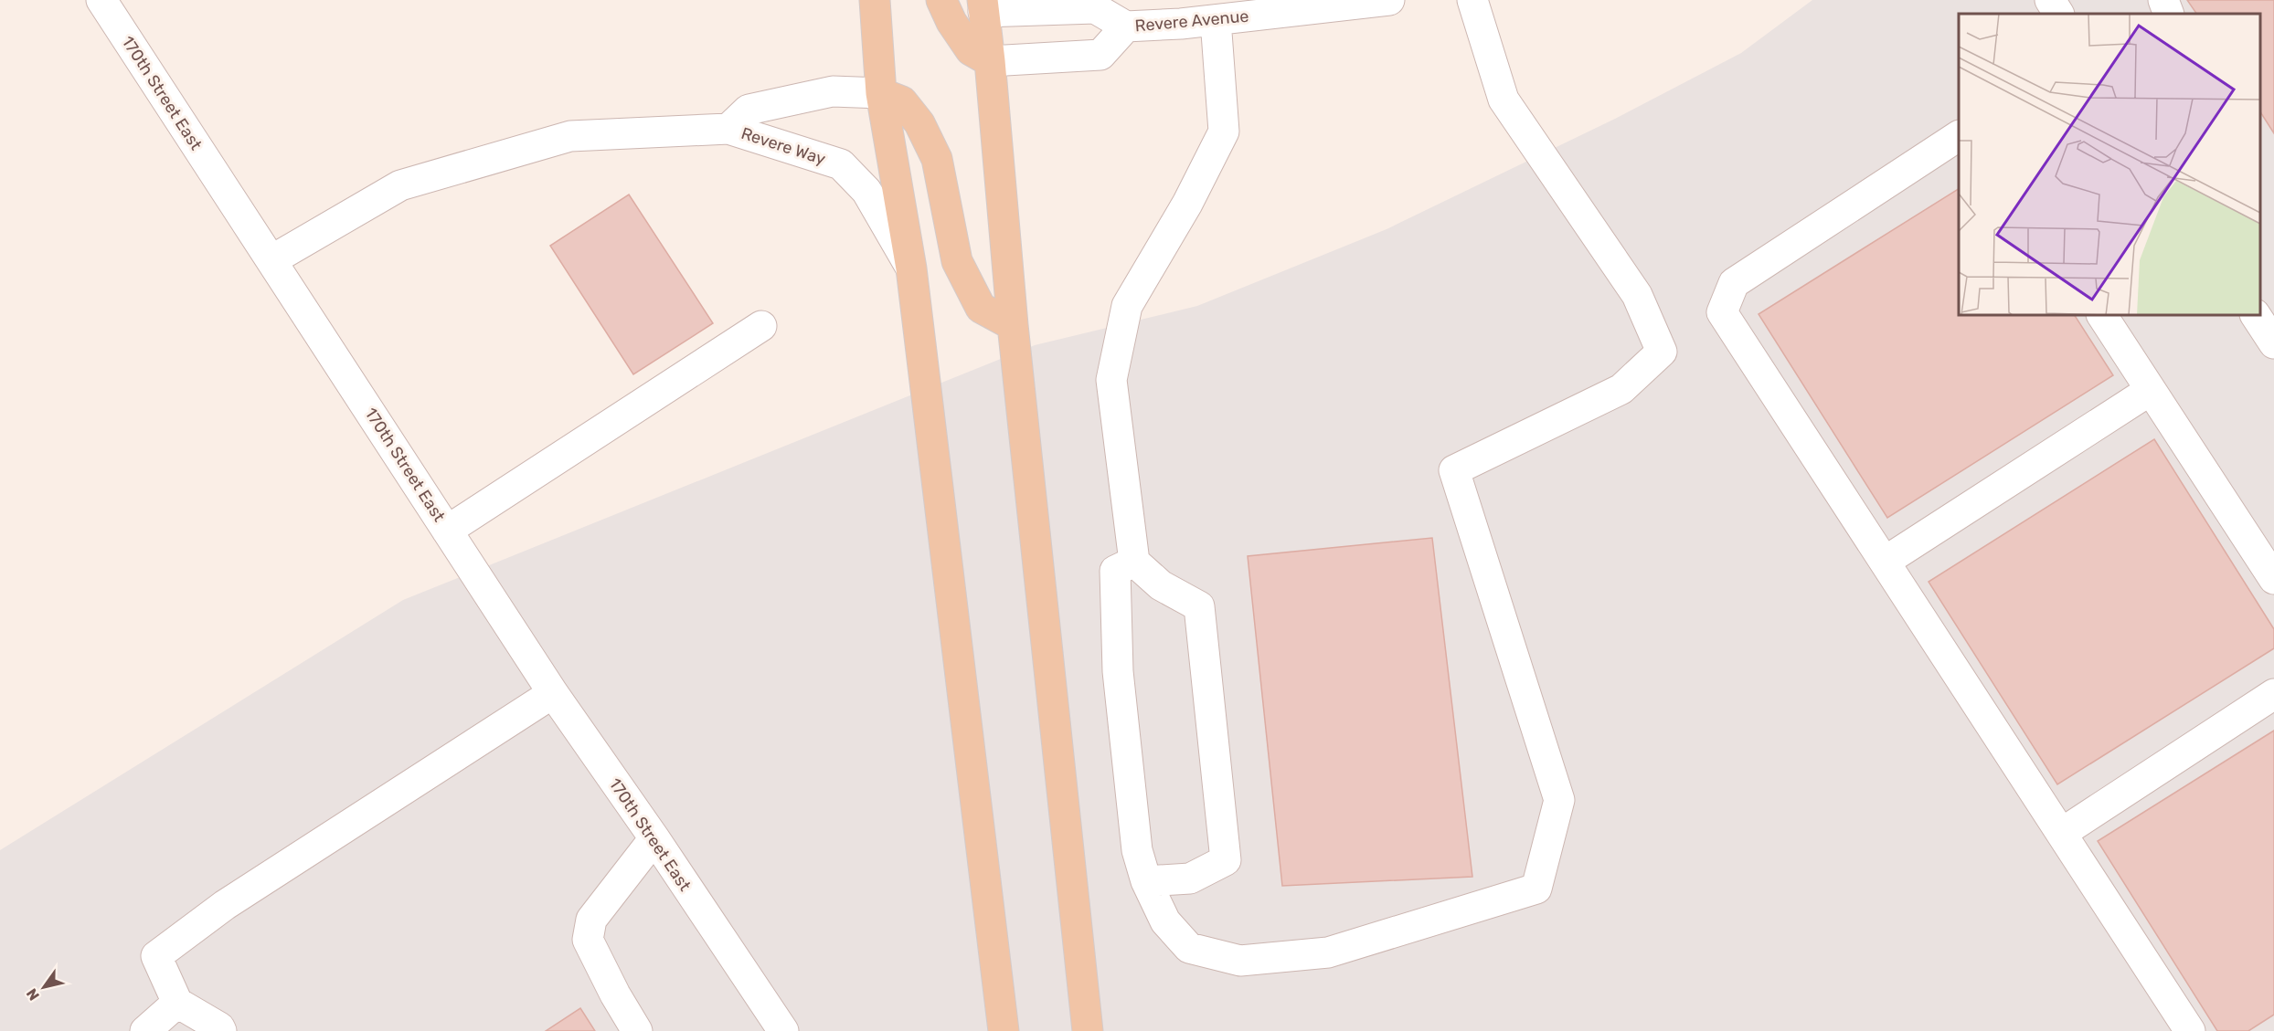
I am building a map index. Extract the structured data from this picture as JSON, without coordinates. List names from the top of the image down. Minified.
{"streets":{"street":["Revere Avenue","170th Street East","Revere Way"]},"north":"bottom left"}
